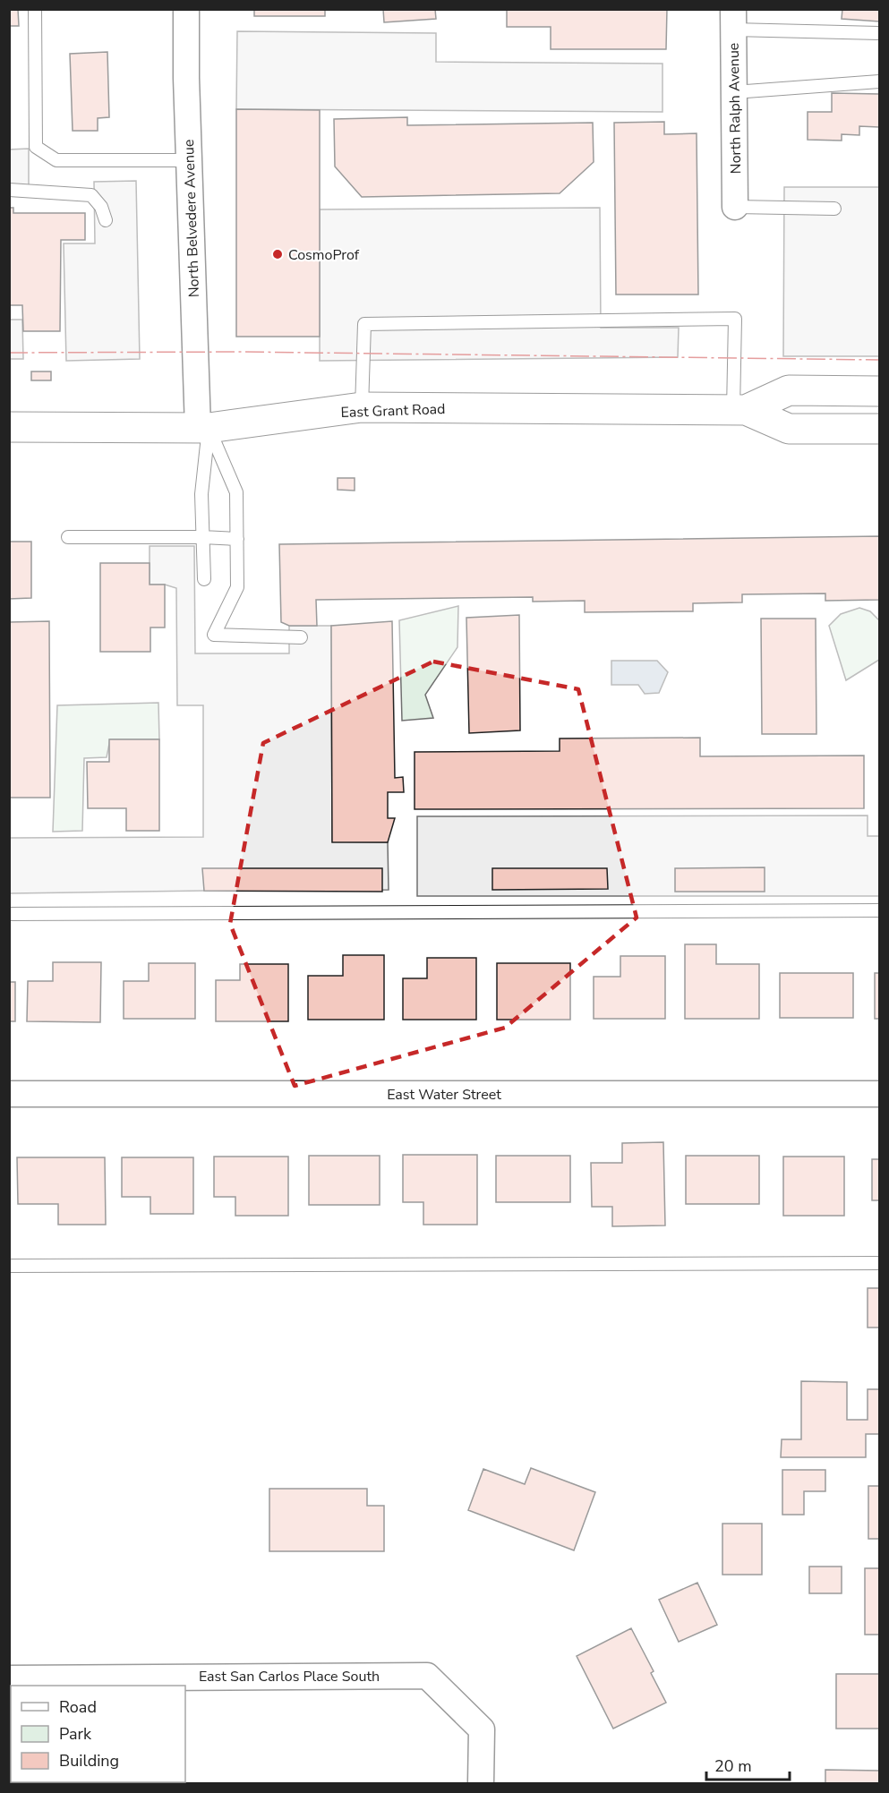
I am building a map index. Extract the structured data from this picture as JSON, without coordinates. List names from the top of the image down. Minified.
{"streets":{"main road":["East Grant Road"],"street":["North Ralph Avenue","North Belvedere Avenue","East Water Street","East San Carlos Place South"]},"crossings":[["North Belvedere Avenue","East Grant Road"]],"places":["CosmoProf"],"legend":["Road","Park","Building"],"scale_bar":"20 m"}
